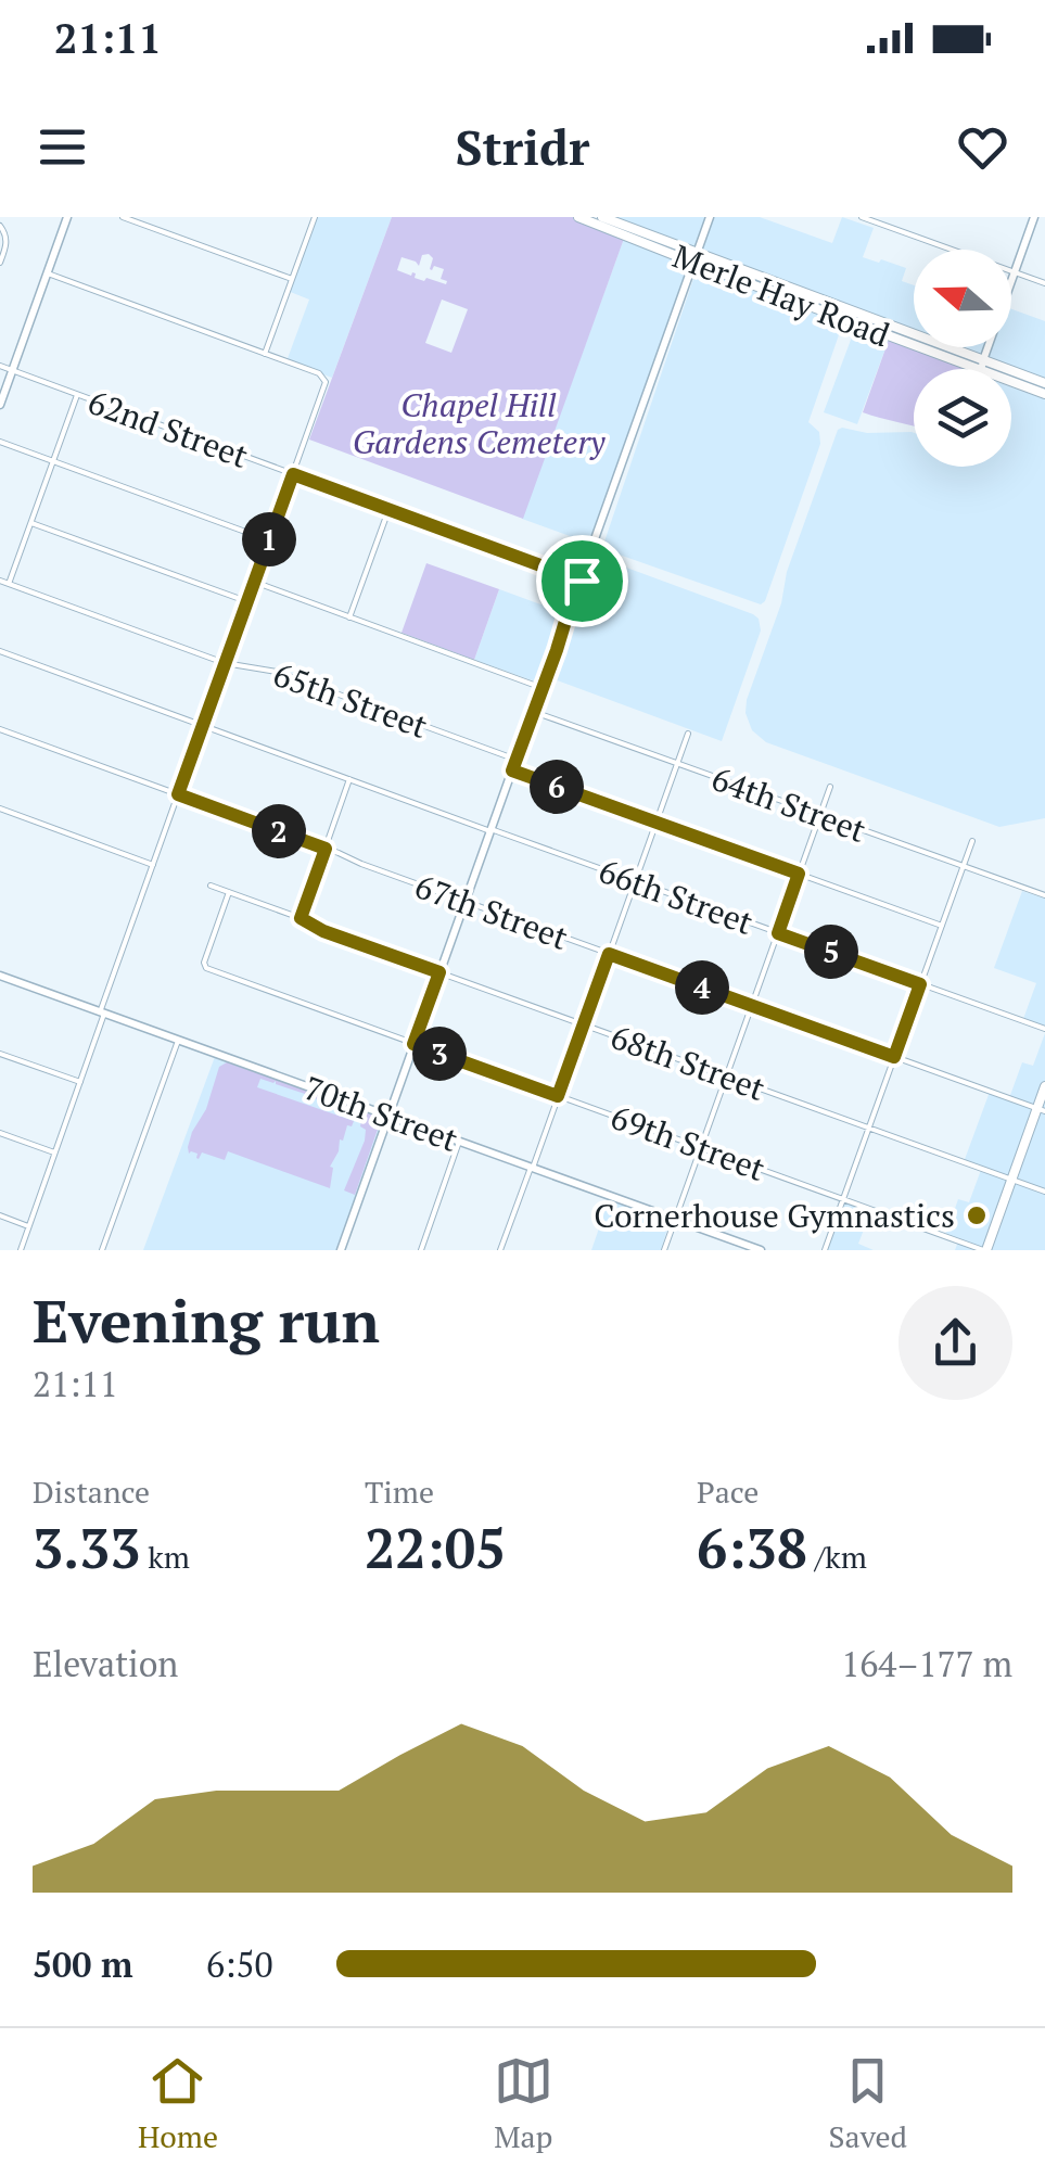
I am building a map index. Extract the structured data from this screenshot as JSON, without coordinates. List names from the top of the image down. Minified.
{"streets":{"main road":["Merle Hay Road"],"street":["62nd Street","65th Street","64th Street","66th Street","67th Street","68th Street","70th Street","69th Street"]},"crossings":[["68th Street","69th Street"]],"parks":["Chapel Hill Gardens Cemetery"],"places":["Cornerhouse Gymnastics"],"north":"left","page":{"status":"21:11","header":"Stridr","pins":["1","6","2","5","4","3"],"heading":["Evening run","21:11"],"stats":[["Distance","3.33 km"],["Time","22:05"],["Pace","6:38 /km"]],"chart":["Elevation","164–177 m"],"list":[{"name":"500 m","note":"6:50"}],"tabs":["Home","Map","Saved"]}}
